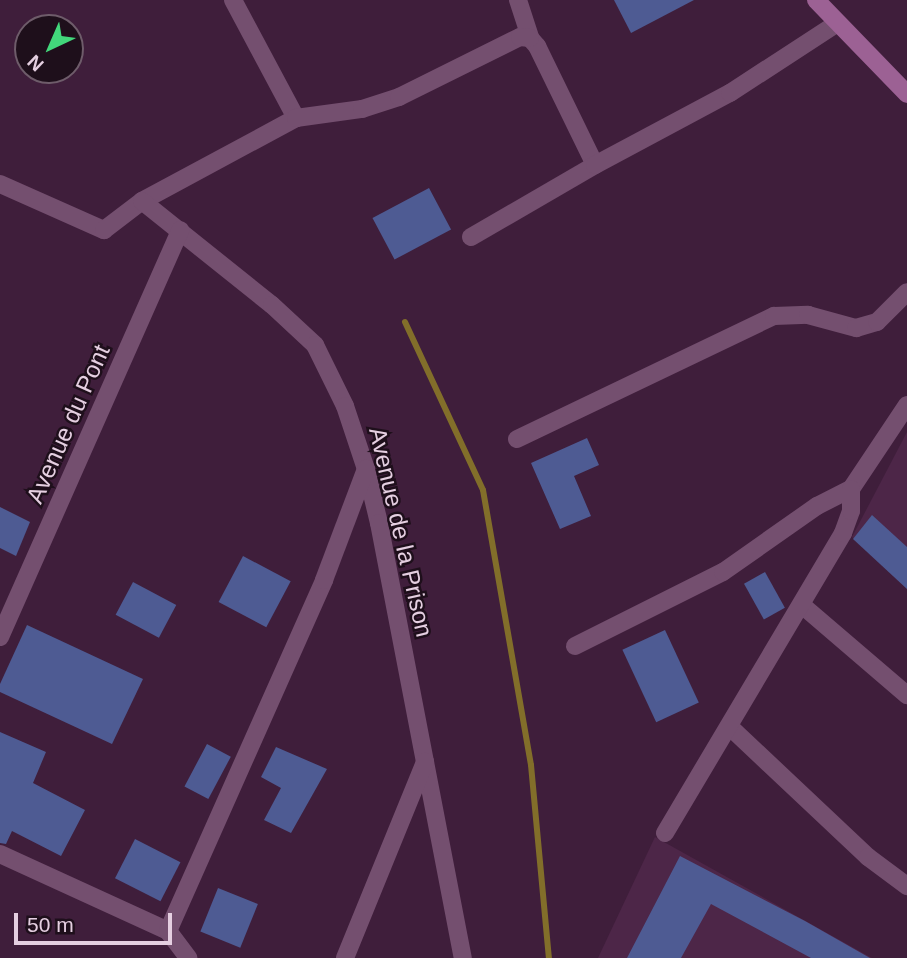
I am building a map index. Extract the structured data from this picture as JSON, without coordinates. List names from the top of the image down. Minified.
{"streets":{"street":["Avenue du Pont","Avenue de la Prison"]},"crossings":[["Avenue du Pont","Avenue de la Prison"]],"scale_bar":"50 m","north":"bottom left"}
